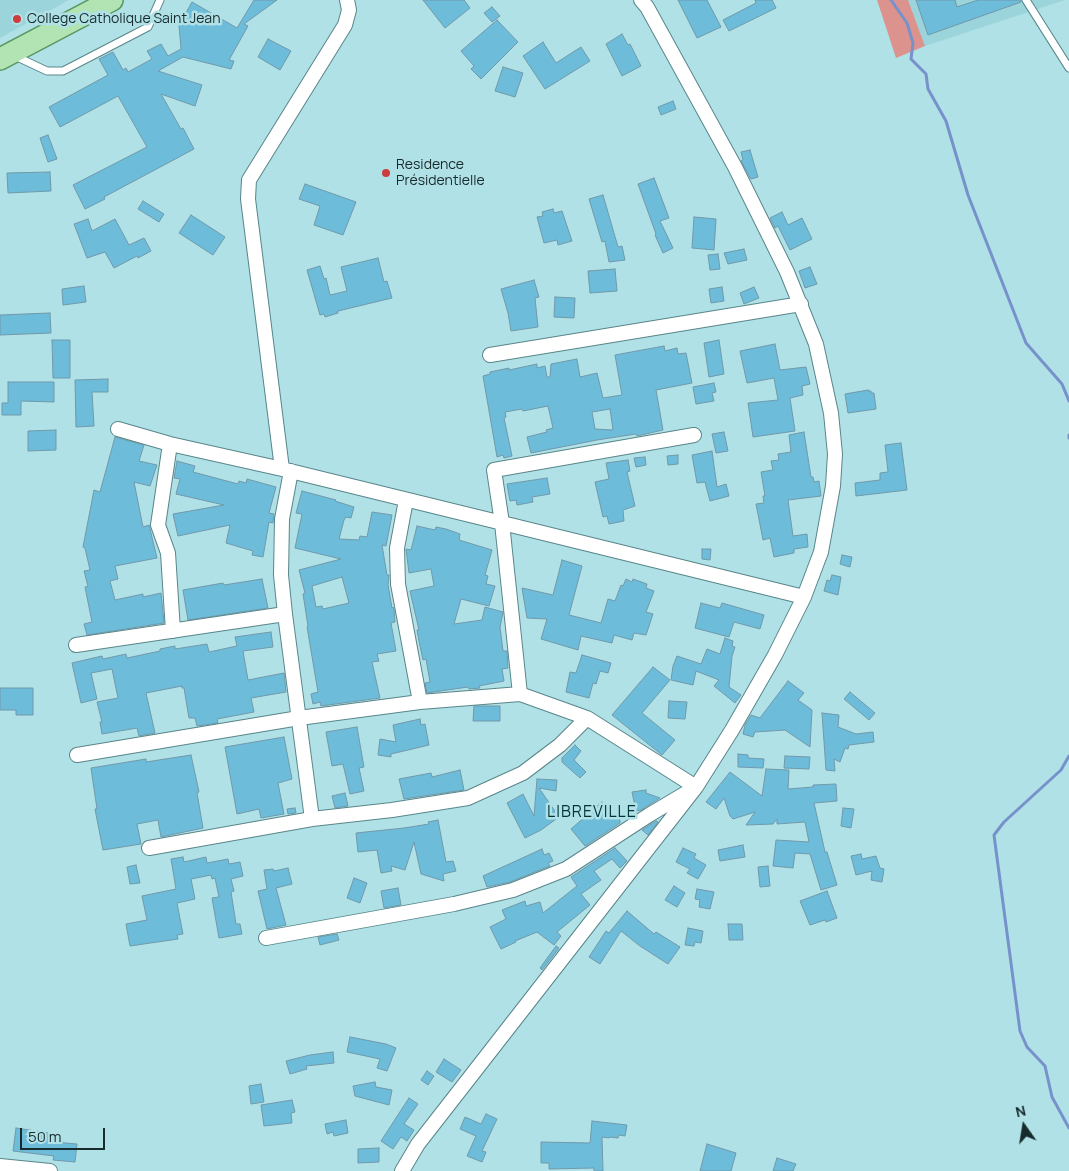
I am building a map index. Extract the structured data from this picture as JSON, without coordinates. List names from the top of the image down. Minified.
{"districts":["LIBREVILLE"],"places":["College Catholique Saint Jean","Residence Présidentielle"],"scale_bar":"50 m","north":"top"}
